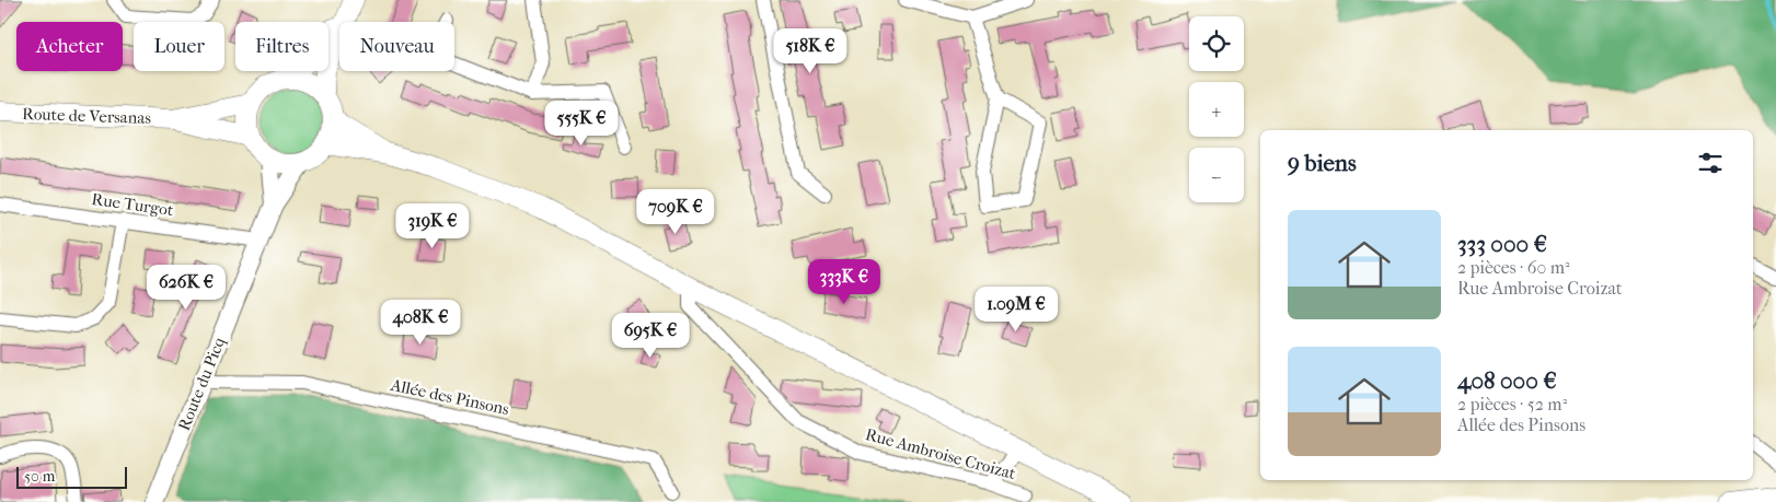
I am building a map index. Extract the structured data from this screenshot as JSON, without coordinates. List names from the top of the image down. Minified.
{"streets":{"main road":["Route de Versanas"],"street":["Rue Turgot","Route du Picq","Allée des Pinsons","Rue Ambroise Croizat"]},"crossings":[["Rue Turgot","Route du Picq"],["Route du Picq","Allée des Pinsons"]],"scale_bar":"50 m","page":{"map_buttons":["+","−"],"chip":["Acheter","Louer","Filtres","Nouveau"],"price":["518K €","555K €","709K €","319K €","333K €","626K €","1.09M €","408K €","695K €"],"heading":"9 biens","list":[{"name":"333 000 €","note":"2 pièces · 60 m² · Rue Ambroise Croizat"},{"name":"408 000 €","note":"2 pièces · 52 m² · Allée des Pinsons"}],"scale":"50 m"}}
